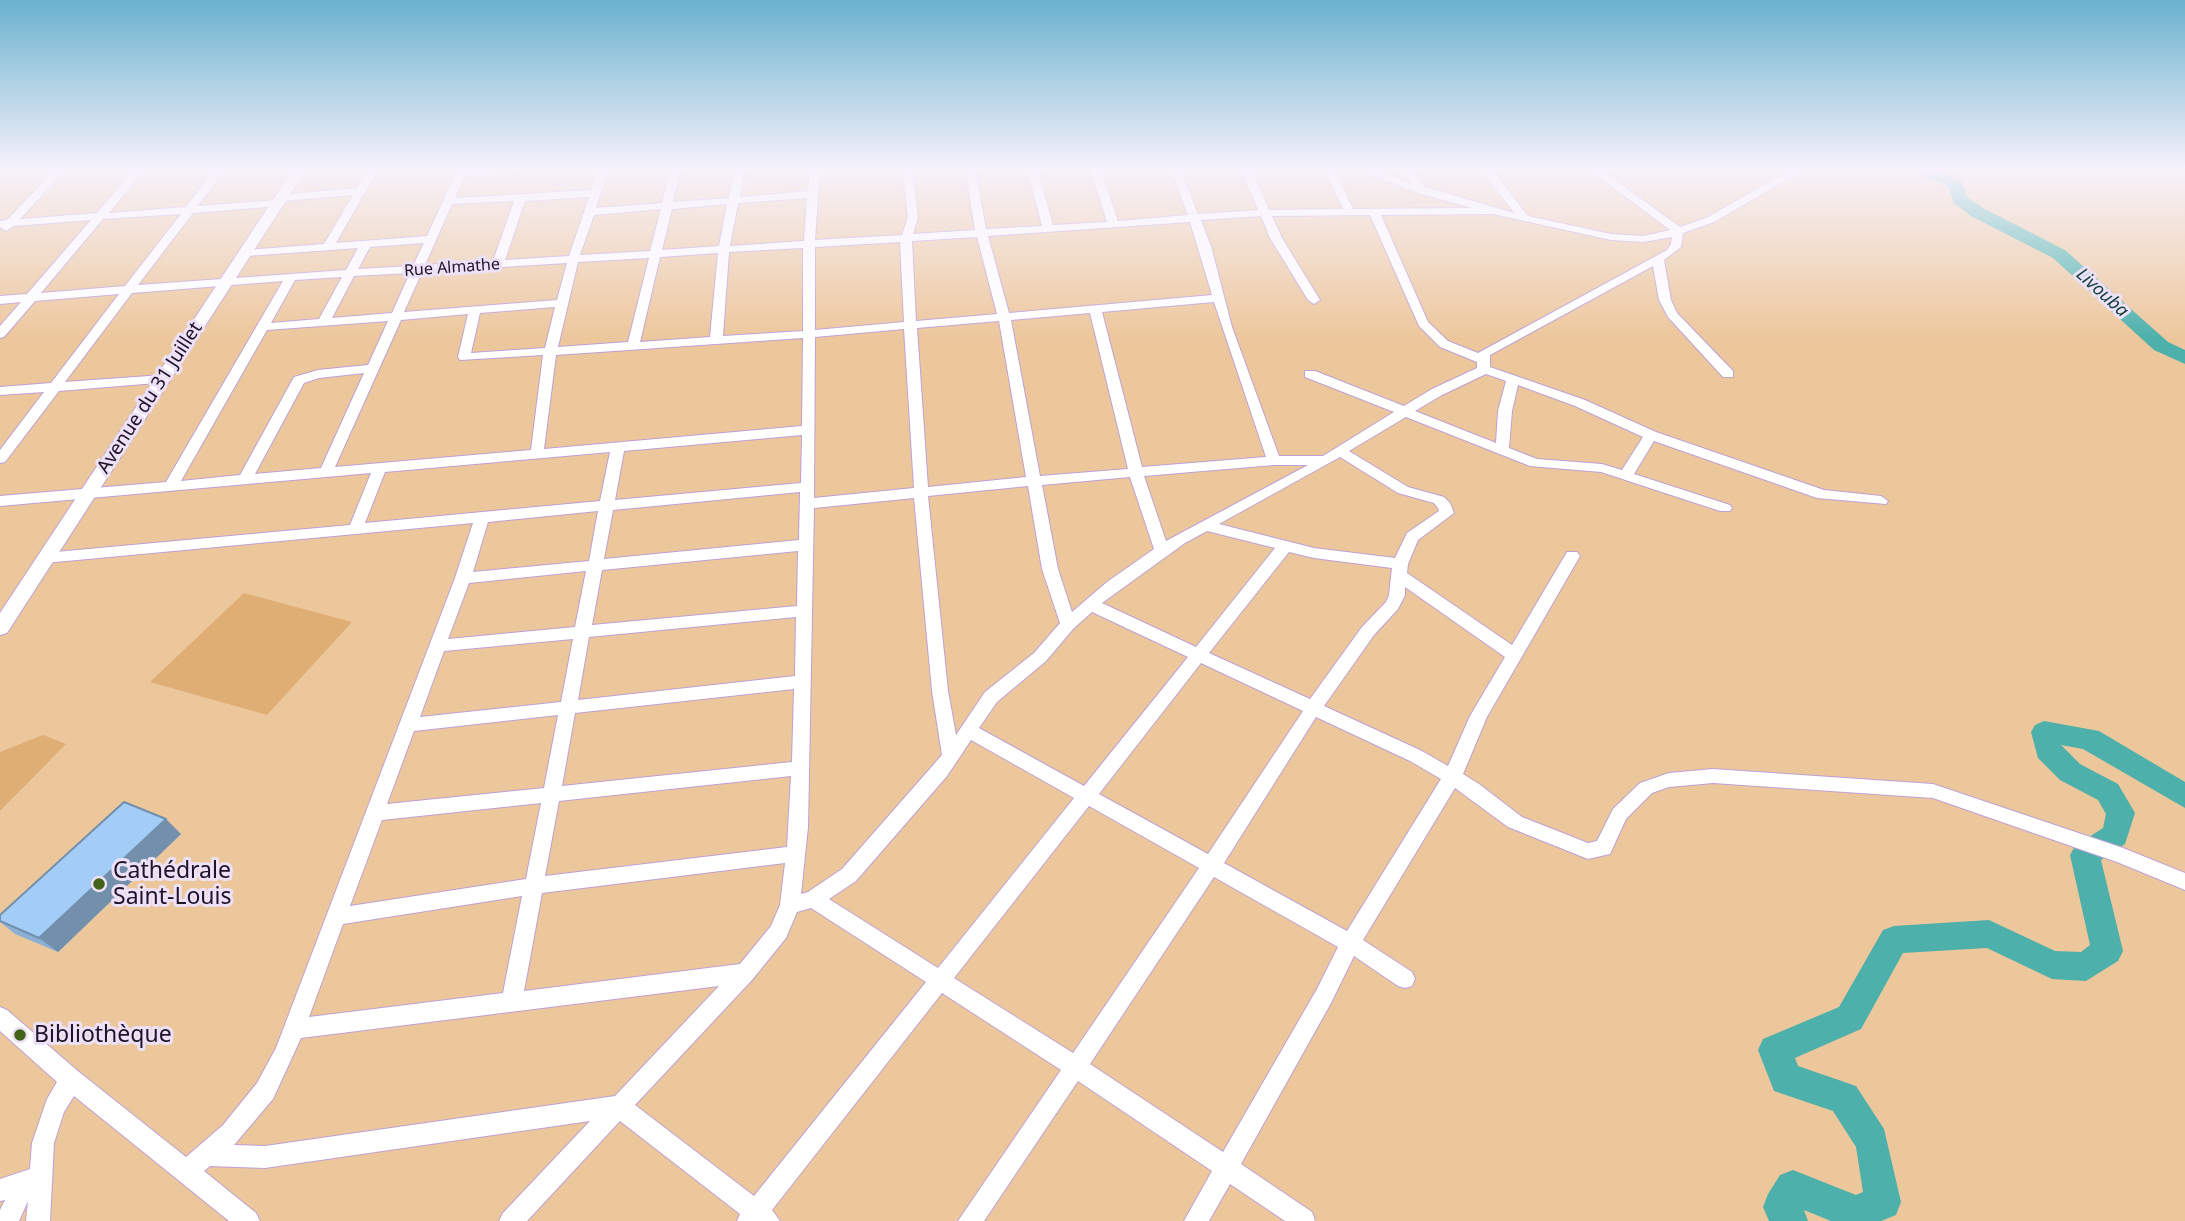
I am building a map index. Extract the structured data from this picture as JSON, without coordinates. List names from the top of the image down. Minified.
{"streets":{"street":["Rue Almathe","Avenue du 31 Juillet"]},"crossings":[["Rue Almathe","Avenue du 31 Juillet"]],"water":["Livouba"],"places":["Cathédrale Saint-Louis","Bibliothèque"]}
